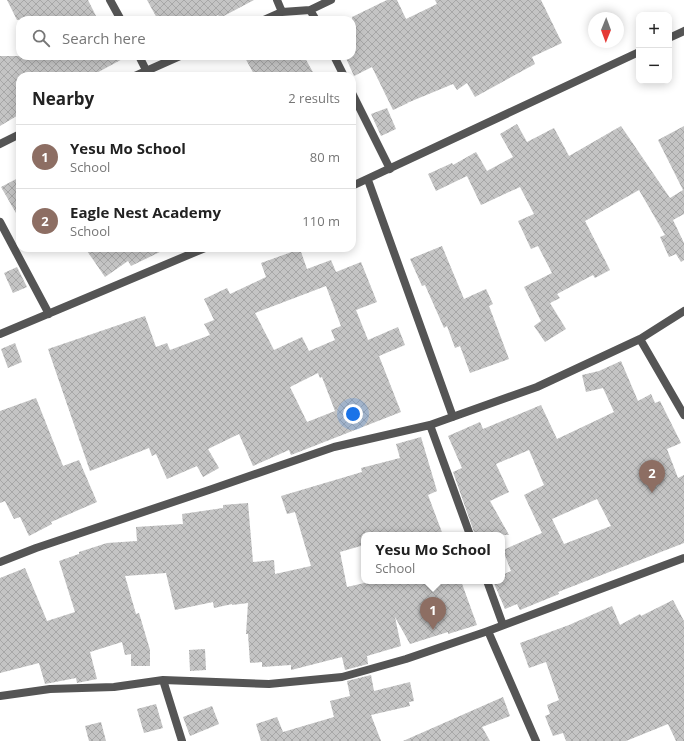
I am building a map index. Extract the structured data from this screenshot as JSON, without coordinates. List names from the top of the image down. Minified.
{"north":"bottom","page":{"map_buttons":["+","−"],"search":"Search here","heading":["Nearby","2 results"],"list":[{"mark":"1","name":"Yesu Mo School","note":"School","value":"80 m"},{"mark":"2","name":"Eagle Nest Academy","note":"School","value":"110 m"}],"pins":["2","1"],"popup":["Yesu Mo School","School"]}}
